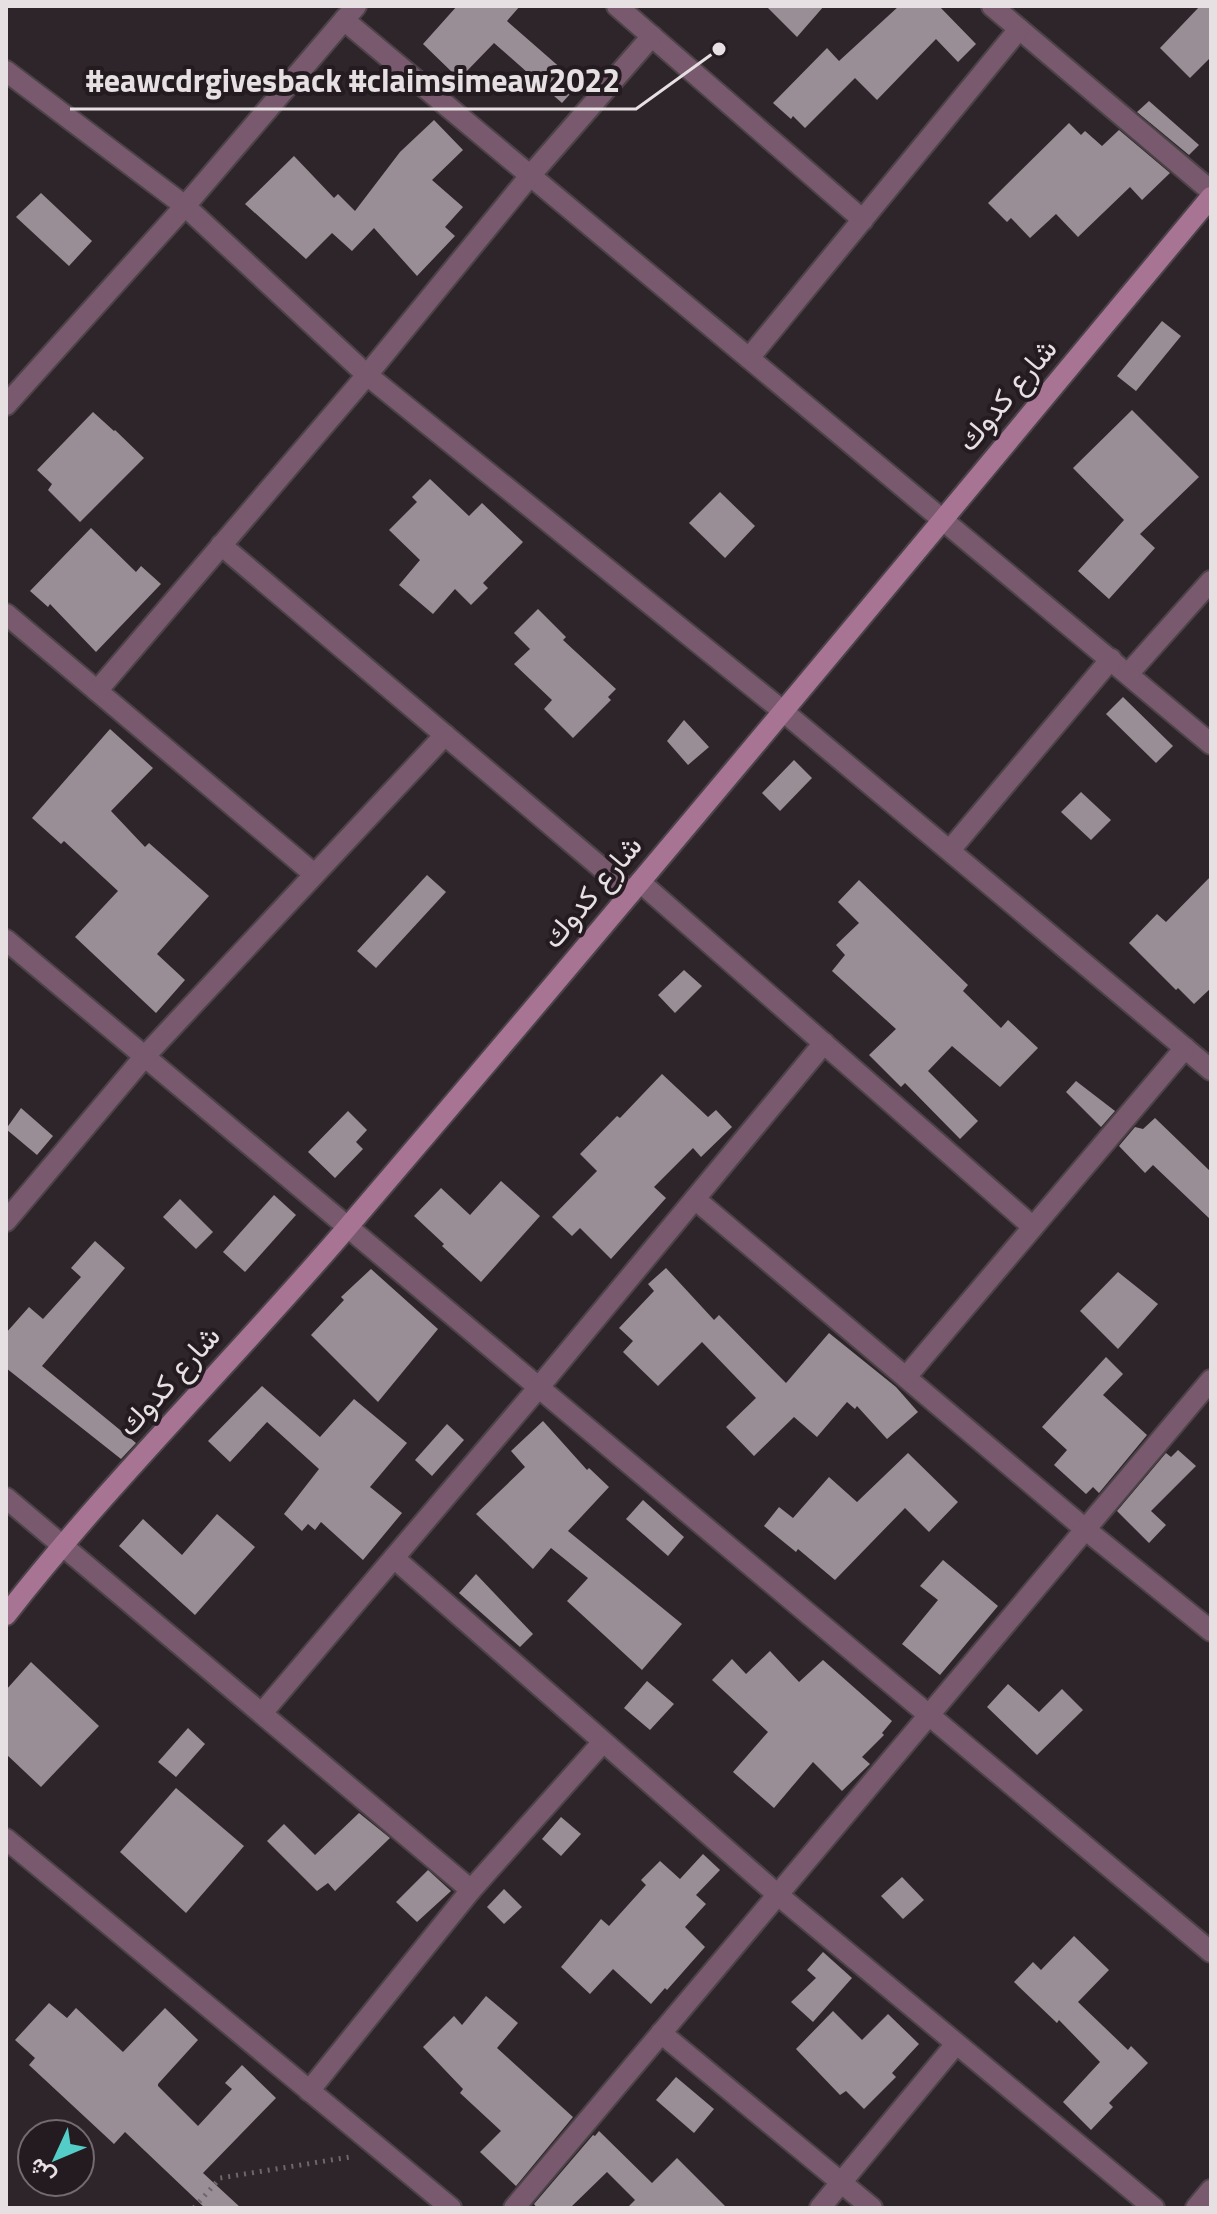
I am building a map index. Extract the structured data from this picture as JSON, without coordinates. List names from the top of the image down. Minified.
{"streets":{"street":["شارع كدوك"]},"places":["#eawcdrgivesback #claimsimeaw2022"],"north":"bottom left"}
